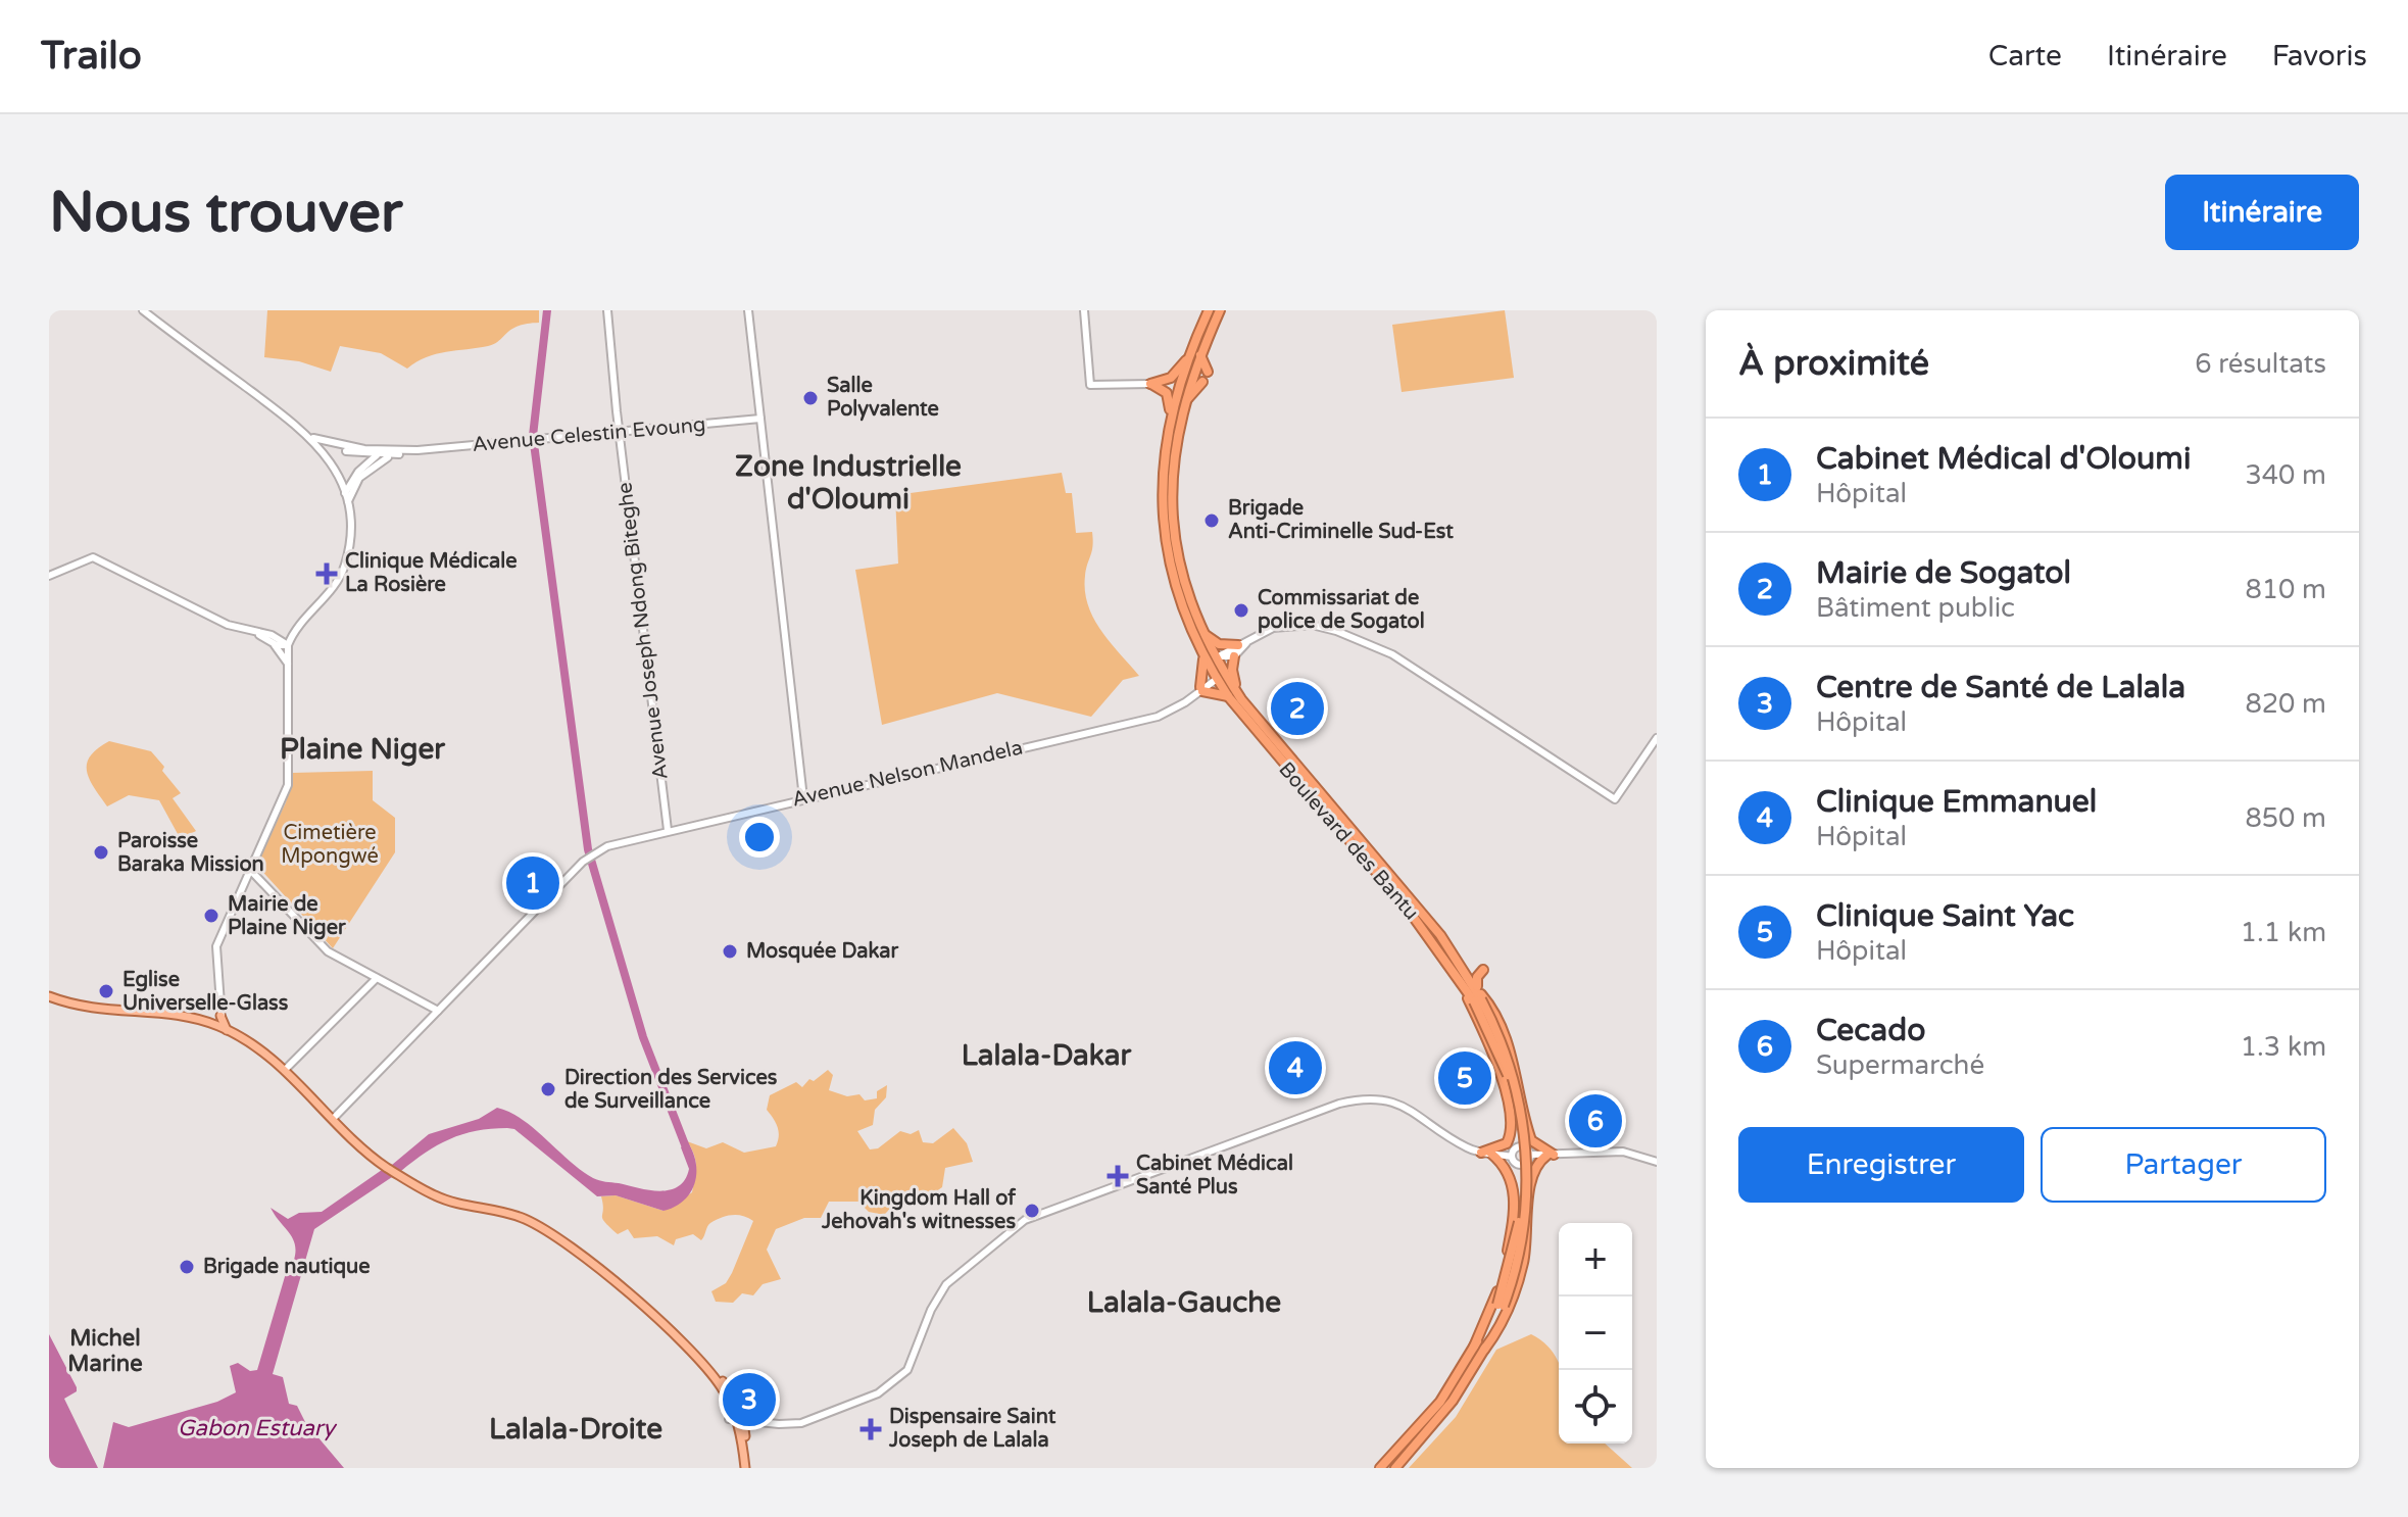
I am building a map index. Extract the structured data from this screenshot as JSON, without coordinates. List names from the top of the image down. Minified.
{"streets":{"highway":["Boulevard des Bantu"],"street":["Avenue Celestin Evoung","Avenue Joseph Ndong Biteghe","Avenue Nelson Mandela"]},"crossings":[["Avenue Celestin Evoung","Avenue Joseph Ndong Biteghe"],["Avenue Joseph Ndong Biteghe","Avenue Nelson Mandela"],["Avenue Nelson Mandela","Boulevard des Bantu"]],"districts":["Zone Industrielle d'Oloumi","Plaine Niger","Lalala-Dakar","Lalala-Gauche","Michel Marine","Lalala-Droite"],"water":["Gabon Estuary"],"parks":["Cimetière Mpongwé"],"places":{"other":["Salle Polyvalente","Brigade Anti-Criminelle Sud-Est","Commissariat de police de Sogatol","Paroisse Baraka Mission","Mairie de Plaine Niger","Mosquée Dakar","Eglise Universelle-Glass","Direction des Services de Surveillance","Kingdom Hall of Jehovah's witnesses","Brigade nautique"],"health":["Clinique Médicale La Rosière","Cabinet Médical Santé Plus","Dispensaire Saint Joseph de Lalala"]},"page":{"header":"Trailo","nav":["Carte","Itinéraire","Favoris"],"buttons":["Itinéraire",["Enregistrer","Partager"]],"title":"Nous trouver","heading":["À proximité","6 résultats"],"list":[{"mark":"1","name":"Cabinet Médical d'Oloumi","note":"Hôpital","value":"340 m"},{"mark":"2","name":"Mairie de Sogatol","note":"Bâtiment public","value":"810 m"},{"mark":"3","name":"Centre de Santé de Lalala","note":"Hôpital","value":"820 m"},{"mark":"4","name":"Clinique Emmanuel","note":"Hôpital","value":"850 m"},{"mark":"5","name":"Clinique Saint Yac","note":"Hôpital","value":"1.1 km"},{"mark":"6","name":"Cecado","note":"Supermarché","value":"1.3 km"}],"pins":["2","1","4","5","6","3"],"map_buttons":["+","−"]}}
